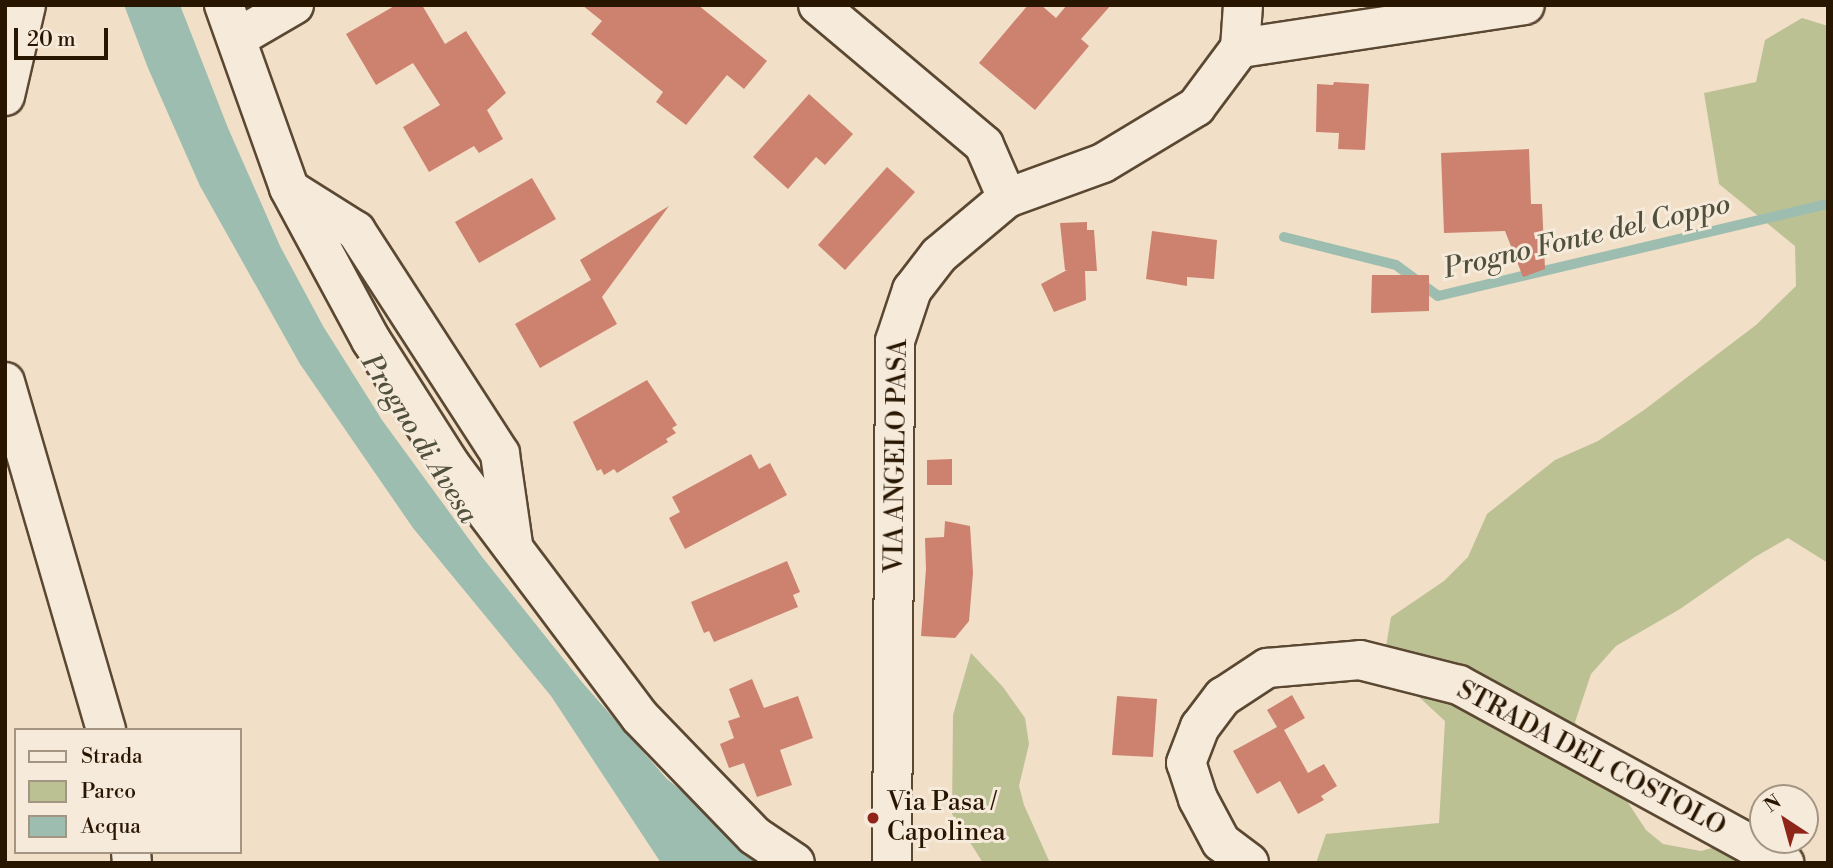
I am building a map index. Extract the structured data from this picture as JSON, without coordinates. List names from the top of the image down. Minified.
{"streets":{"street":["VIA ANGELO PASA","STRADA DEL COSTOLO"]},"water":["Progno Fonte del Coppo","Progno di Avesa"],"places":["Via Pasa / Capolinea"],"legend":["Strada","Parco","Acqua"],"scale_bar":"20 m","north":"top left"}
